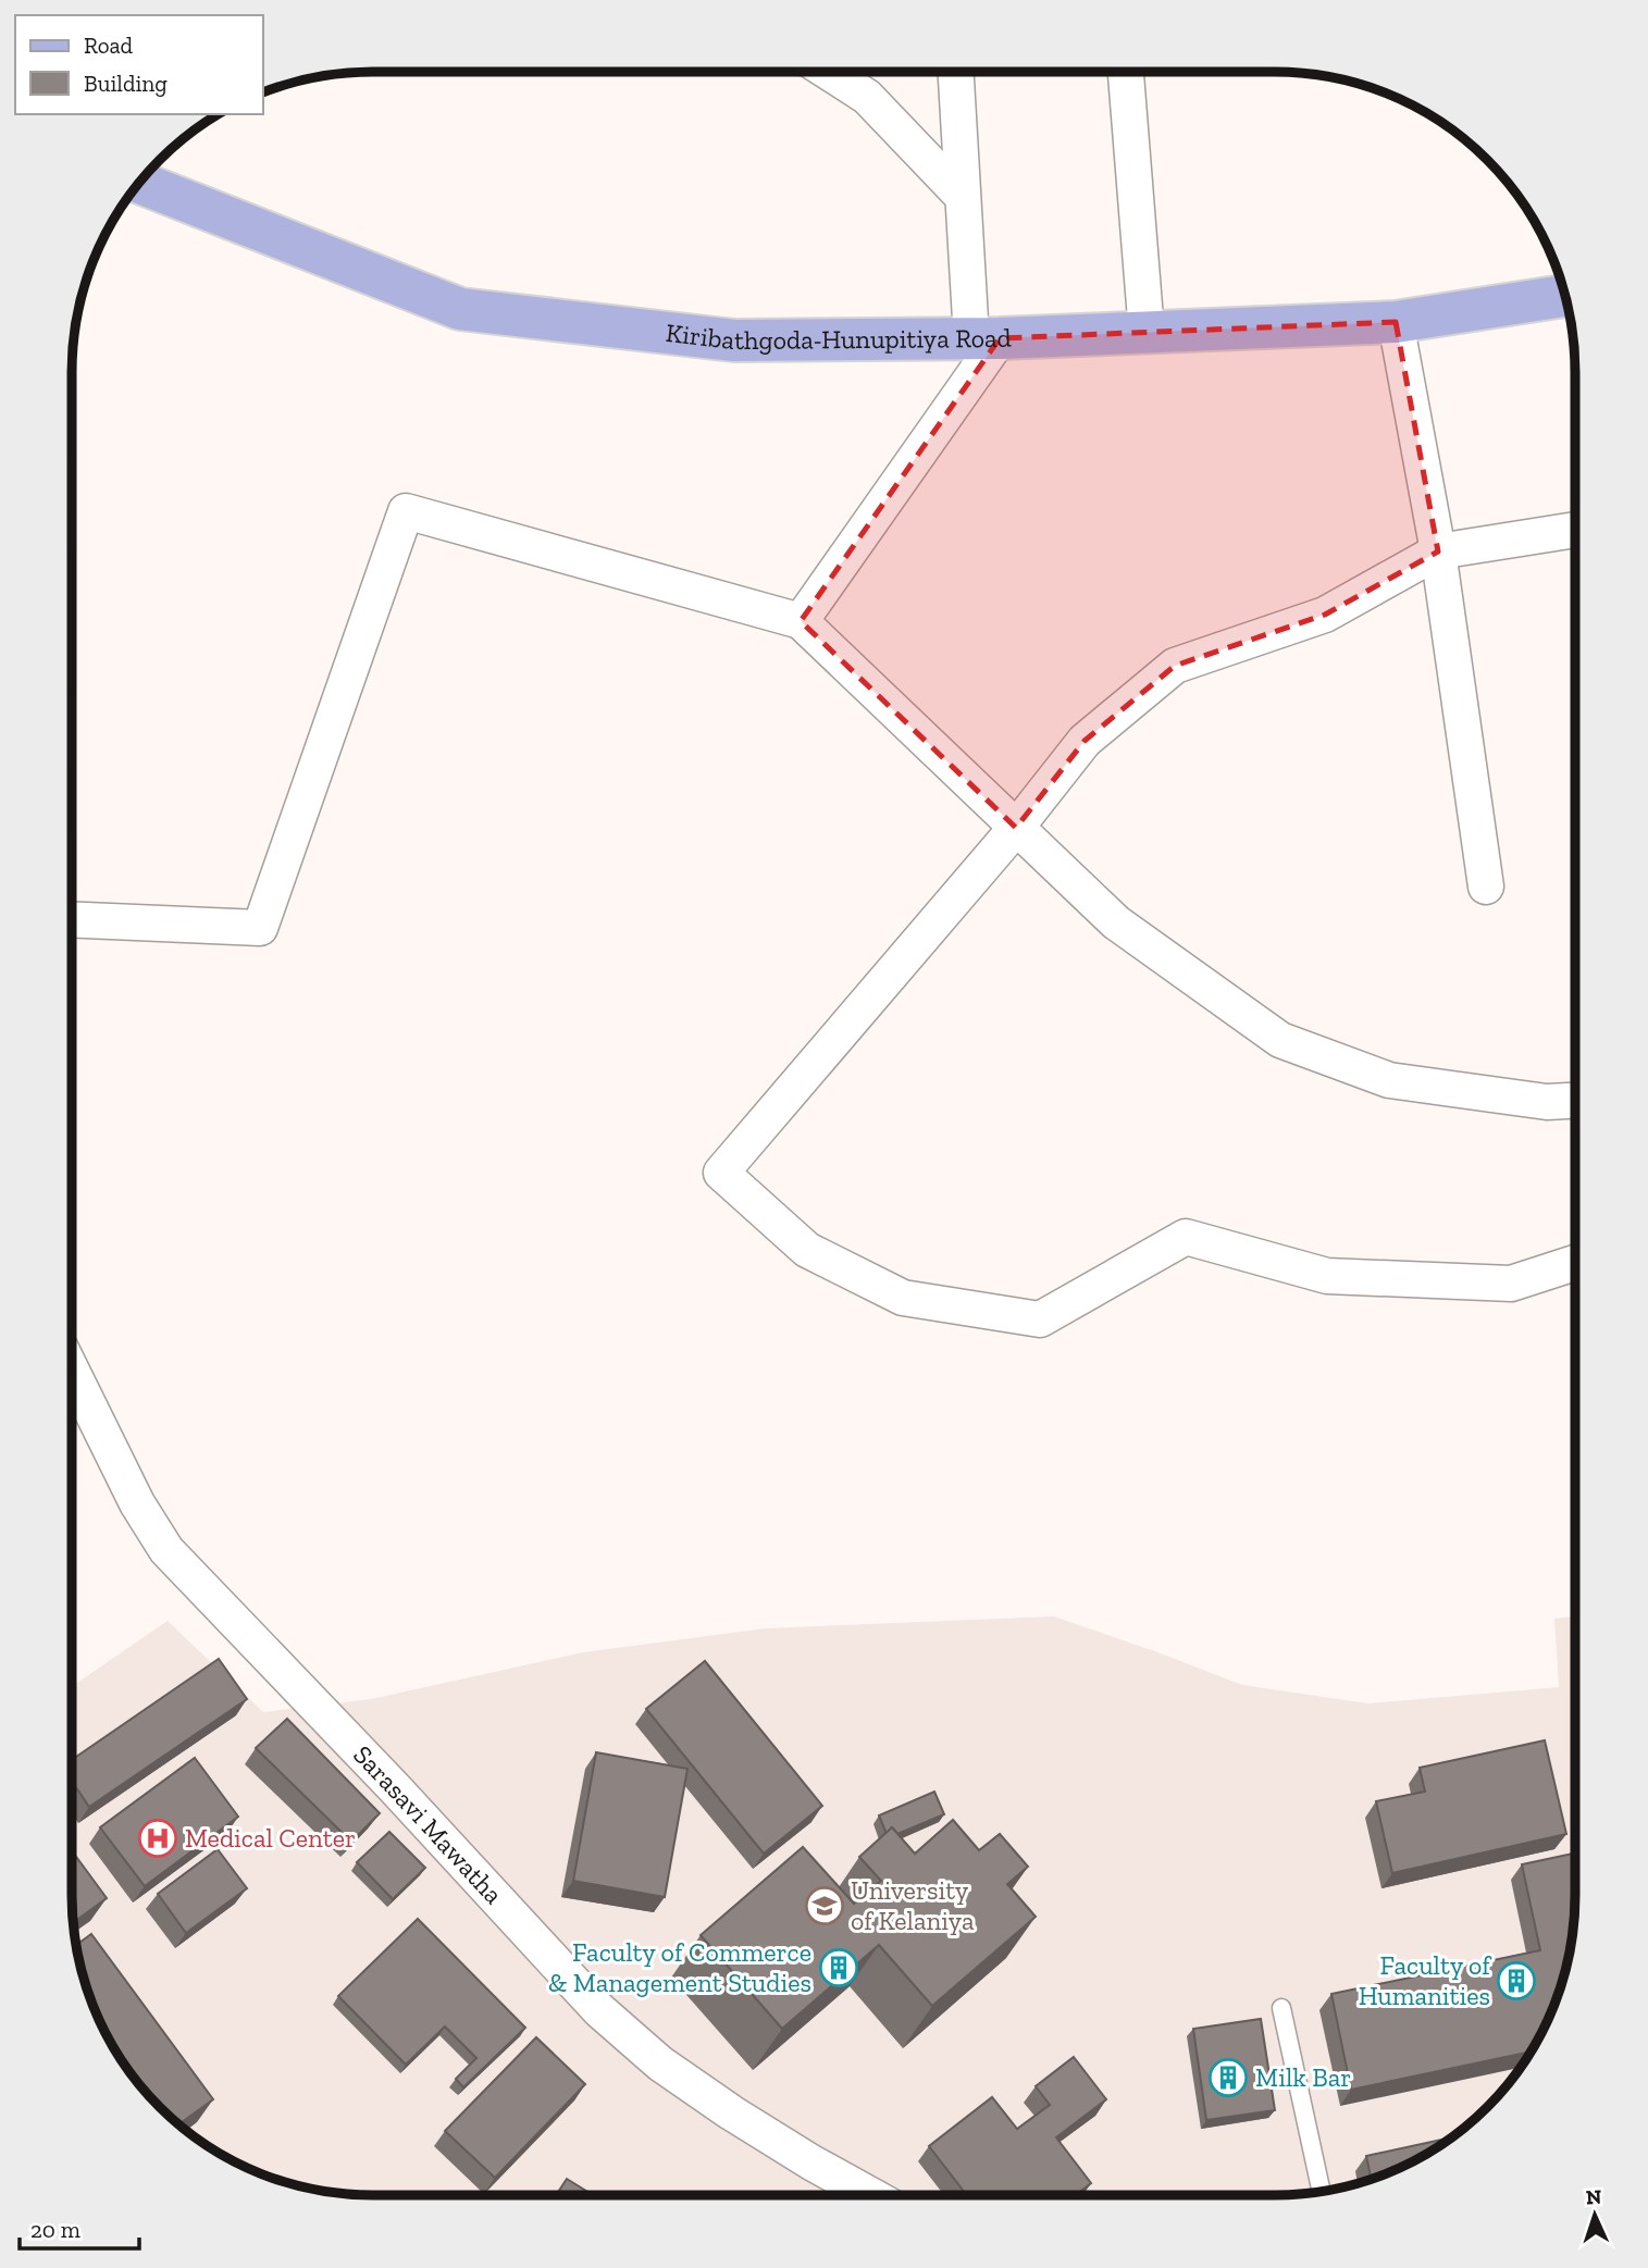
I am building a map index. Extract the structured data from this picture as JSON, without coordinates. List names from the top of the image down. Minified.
{"streets":{"main road":["Kiribathgoda-Hunupitiya Road"],"street":["Sarasavi Mawatha"]},"places":{"hospital":["Medical Center"],"school or university":["University of Kelaniya"],"building":["Faculty of Commerce & Management Studies","Faculty of Humanities","Milk Bar"]},"legend":["Road","Building"],"scale_bar":"20 m","north":"top"}
